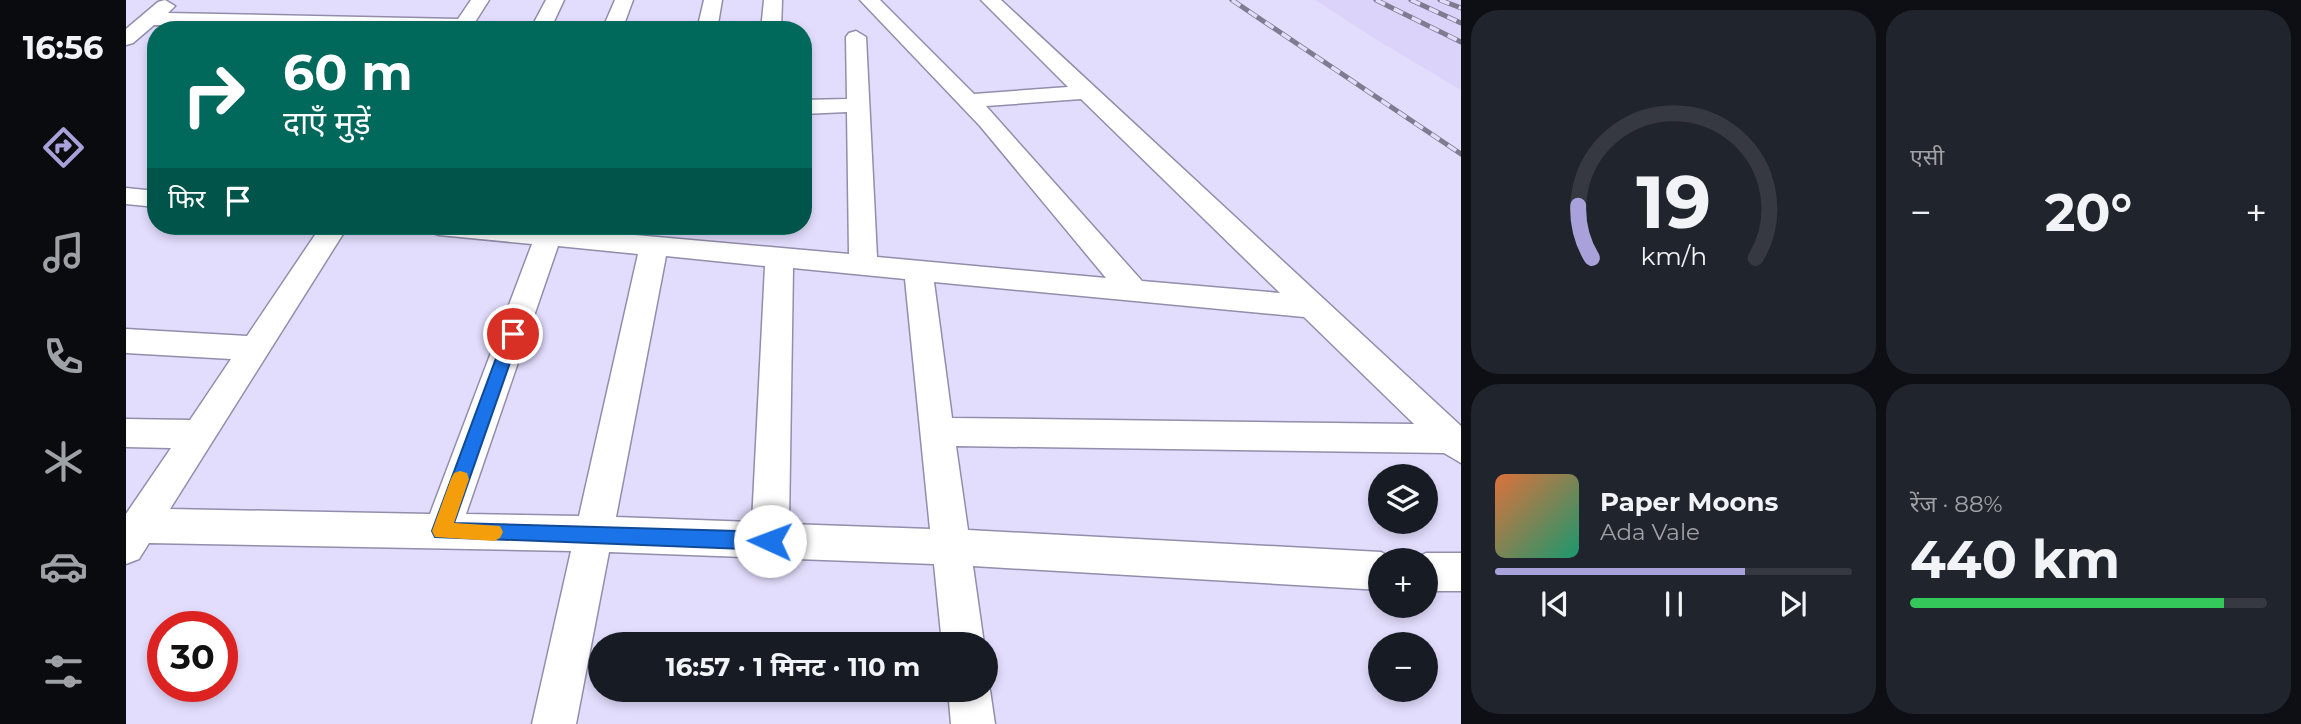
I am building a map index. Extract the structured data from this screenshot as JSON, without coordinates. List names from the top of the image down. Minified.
{"page":{"tabs":"16:56","tile":["एसी",["रेंज · 88%","440 km"]],"turn":["60 m","दाएँ मुड़ें"],"then":"फिर","heat":["−","20°","+"],"map_buttons":["+","−"],"song":["Paper Moons","Ada Vale"],"limit":"30","trip":"16:57 · 1 मिनट · 110 m","gauge":["19","km/h"]}}
